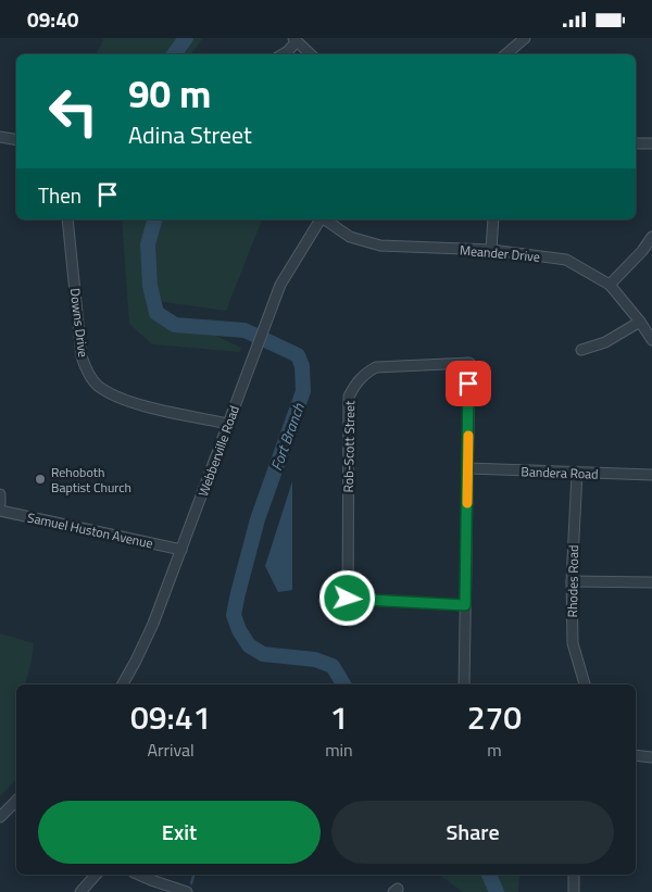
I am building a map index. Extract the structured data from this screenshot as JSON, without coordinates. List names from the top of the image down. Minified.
{"streets":{"street":["Meander Drive","Downs Drive","Rob-Scott Street","Webberville Road","Bandera Road","Samuel Huston Avenue","Rhodes Road"]},"crossings":[["Downs Drive","Webberville Road"],["Rob-Scott Street","Bandera Road"],["Webberville Road","Samuel Huston Avenue"],["Bandera Road","Rhodes Road"]],"water":["Fort Branch"],"places":["Rehoboth Baptist Church"],"page":{"status":"09:40","turn":["90 m","Adina Street"],"then":"Then","eta":["09:41","Arrival","1","min","270","m"],"buttons":["Exit","Share"]}}
